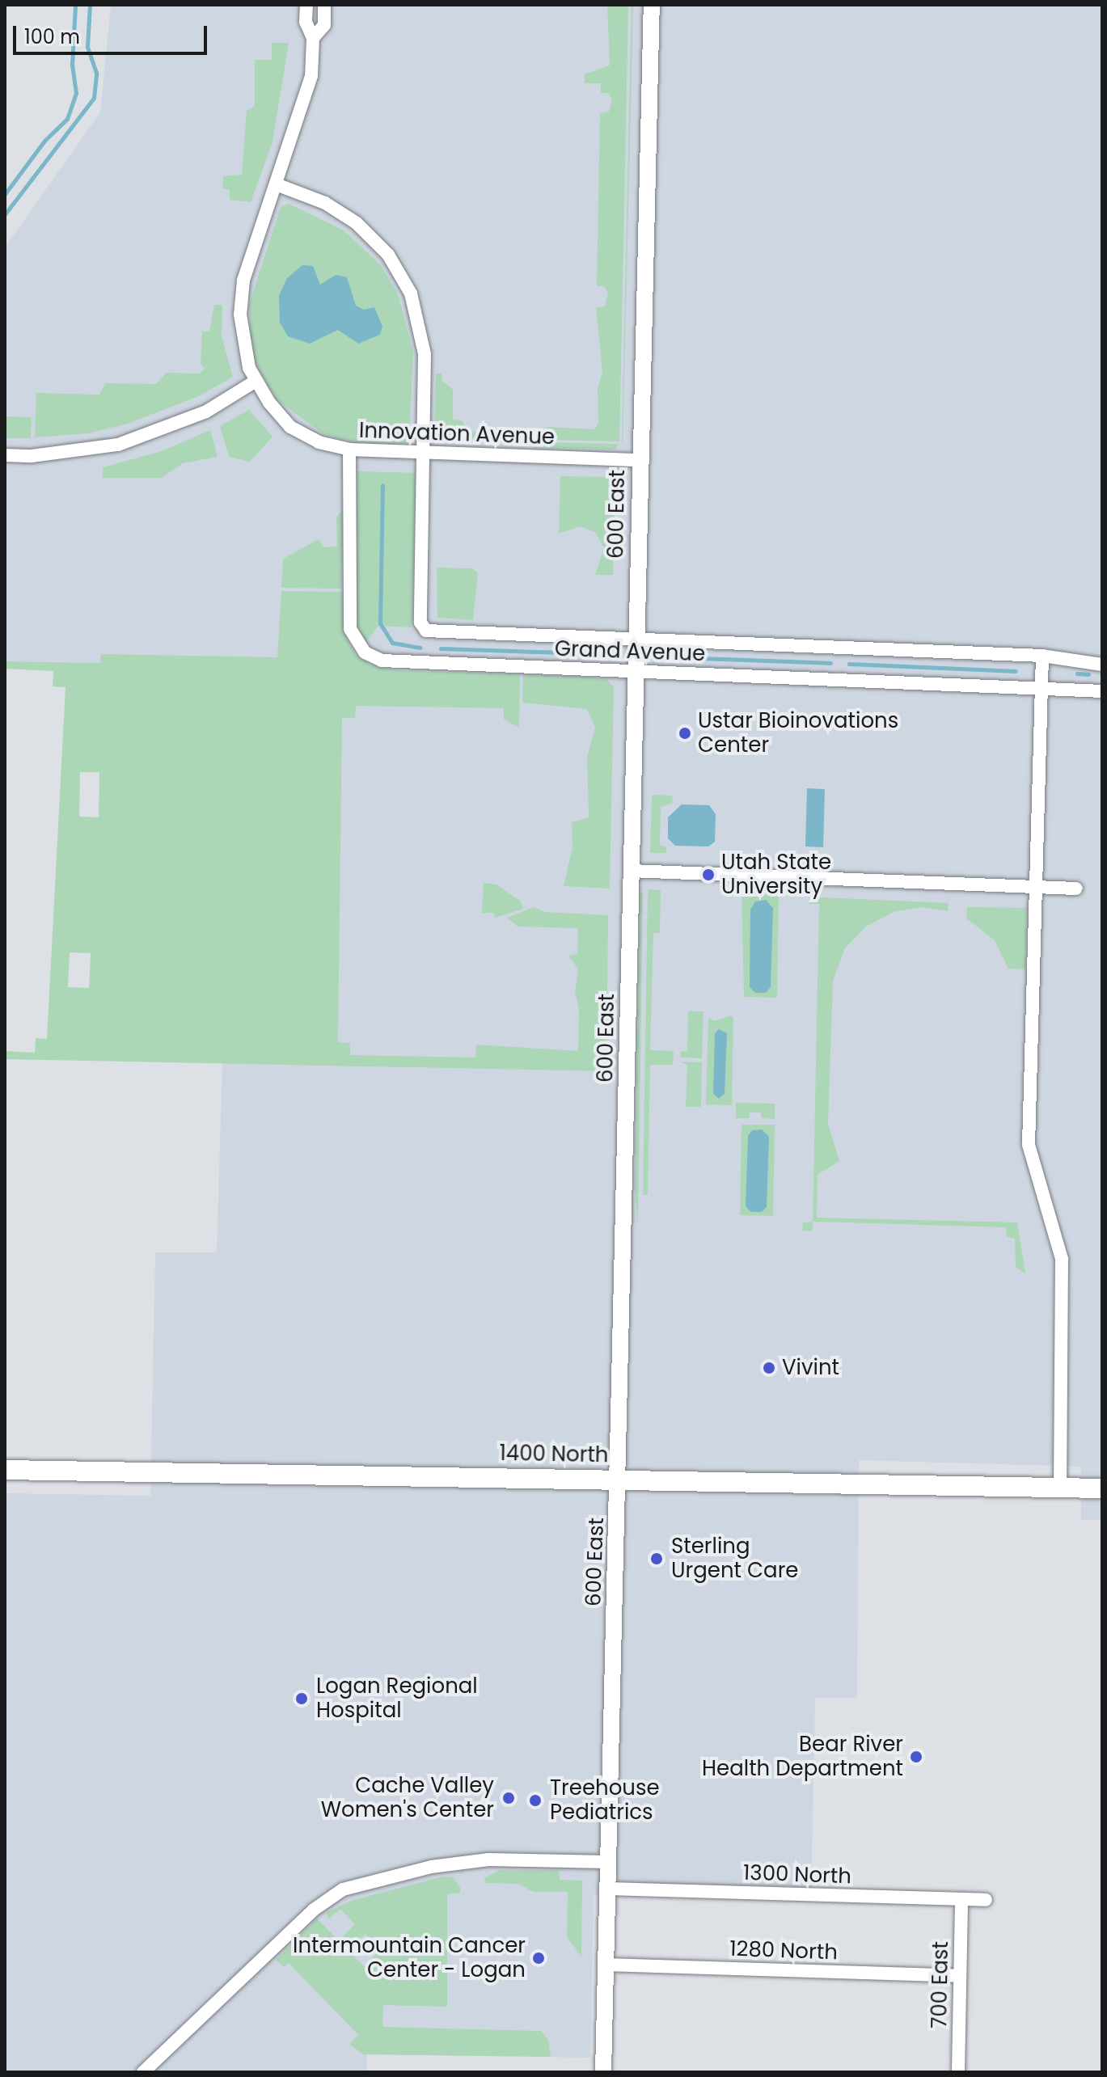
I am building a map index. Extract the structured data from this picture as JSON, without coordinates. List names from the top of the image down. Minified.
{"streets":{"main road":["1400 North"],"street":["Innovation Avenue","600 East","Grand Avenue","1300 North","1280 North","700 East"]},"crossings":[["Innovation Avenue","600 East"],["Innovation Avenue","Grand Avenue"],["600 East","Grand Avenue"],["600 East","1400 North"],["600 East","1300 North"],["600 East","1280 North"],["1300 North","700 East"],["1280 North","700 East"]],"places":["Ustar Bioinovations Center","Utah State University","Vivint","Sterling Urgent Care","Logan Regional Hospital","Bear River Health Department","Cache Valley Women's Center","Treehouse Pediatrics","Intermountain Cancer Center - Logan"],"scale_bar":"100 m"}
